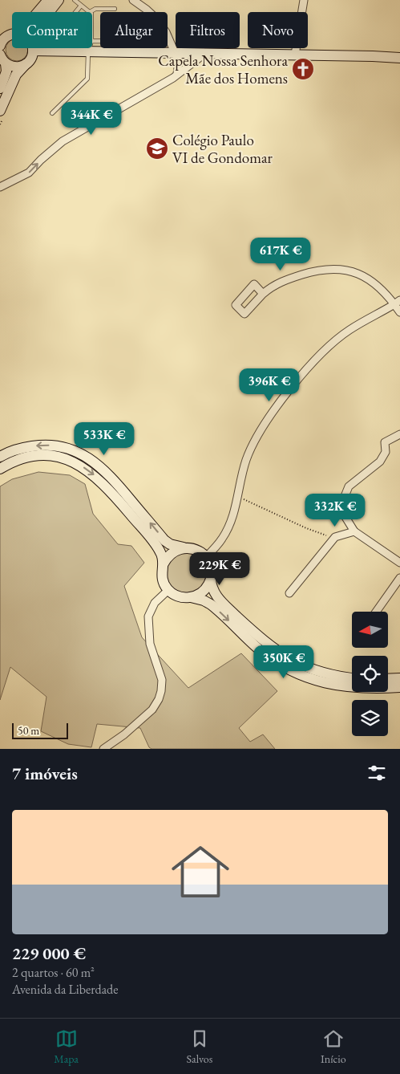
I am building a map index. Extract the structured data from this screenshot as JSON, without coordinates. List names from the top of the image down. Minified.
{"places":{"church":["Capela Nossa Senhora Mãe dos Homens"],"school or university":["Colégio Paulo VI de Gondomar"]},"scale_bar":"50 m","north":"left","page":{"chip":["Comprar","Alugar","Filtros","Novo"],"price":["344K €","617K €","396K €","533K €","332K €","229K €","350K €"],"scale":"50 m","heading":"7 imóveis","list":[{"name":"229 000 €","note":"2 quartos · 60 m² · Avenida da Liberdade"}],"tabs":["Mapa","Salvos","Início"]}}
